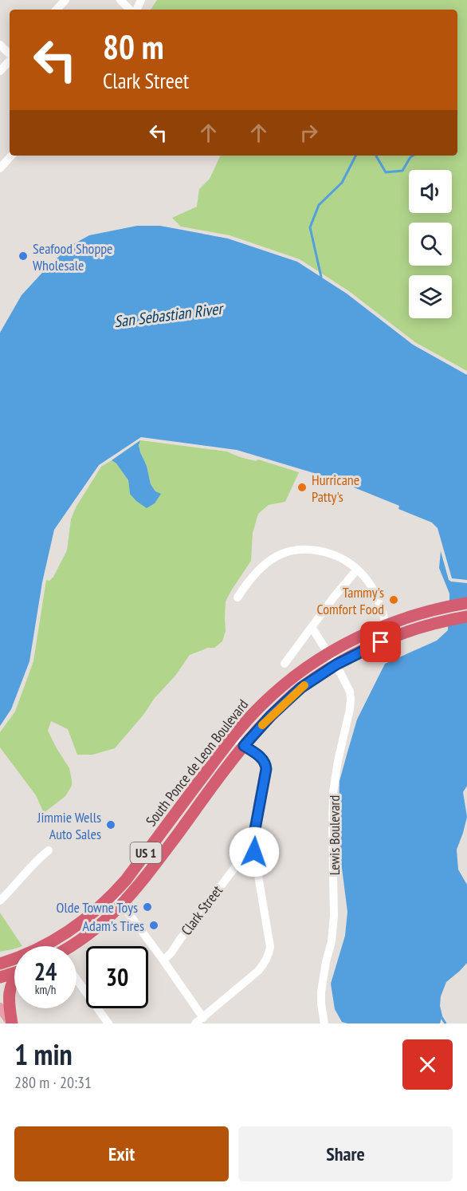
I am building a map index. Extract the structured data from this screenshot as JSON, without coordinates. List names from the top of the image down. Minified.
{"streets":{"highway":["South Ponce de Leon Boulevard","US 1"],"street":["Lewis Boulevard","Clark Street"]},"crossings":[["South Ponce de Leon Boulevard","Lewis Boulevard"],["South Ponce de Leon Boulevard","Clark Street"]],"water":["San Sebastian River"],"places":["Seafood Shoppe Wholesale","Hurricane Patty's","Tammy's Comfort Food","Jimmie Wells Auto Sales","Olde Towne Toys","Adam's Tires"],"page":{"turn":["80 m","Clark Street"],"speed":"24 km/h","limit":"30","heading":["1 min","280 m · 20:31"],"buttons":["Exit","Share"]}}
